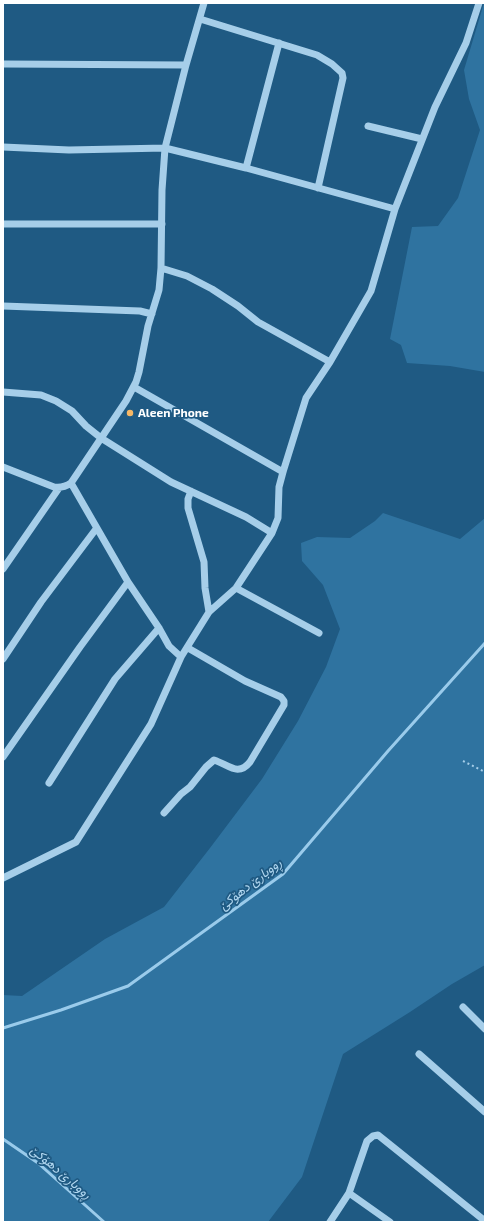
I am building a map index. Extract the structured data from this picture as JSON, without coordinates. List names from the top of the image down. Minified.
{"water":["ڕووبارێ دهۆكێ"],"places":["Aleen Phone"]}
